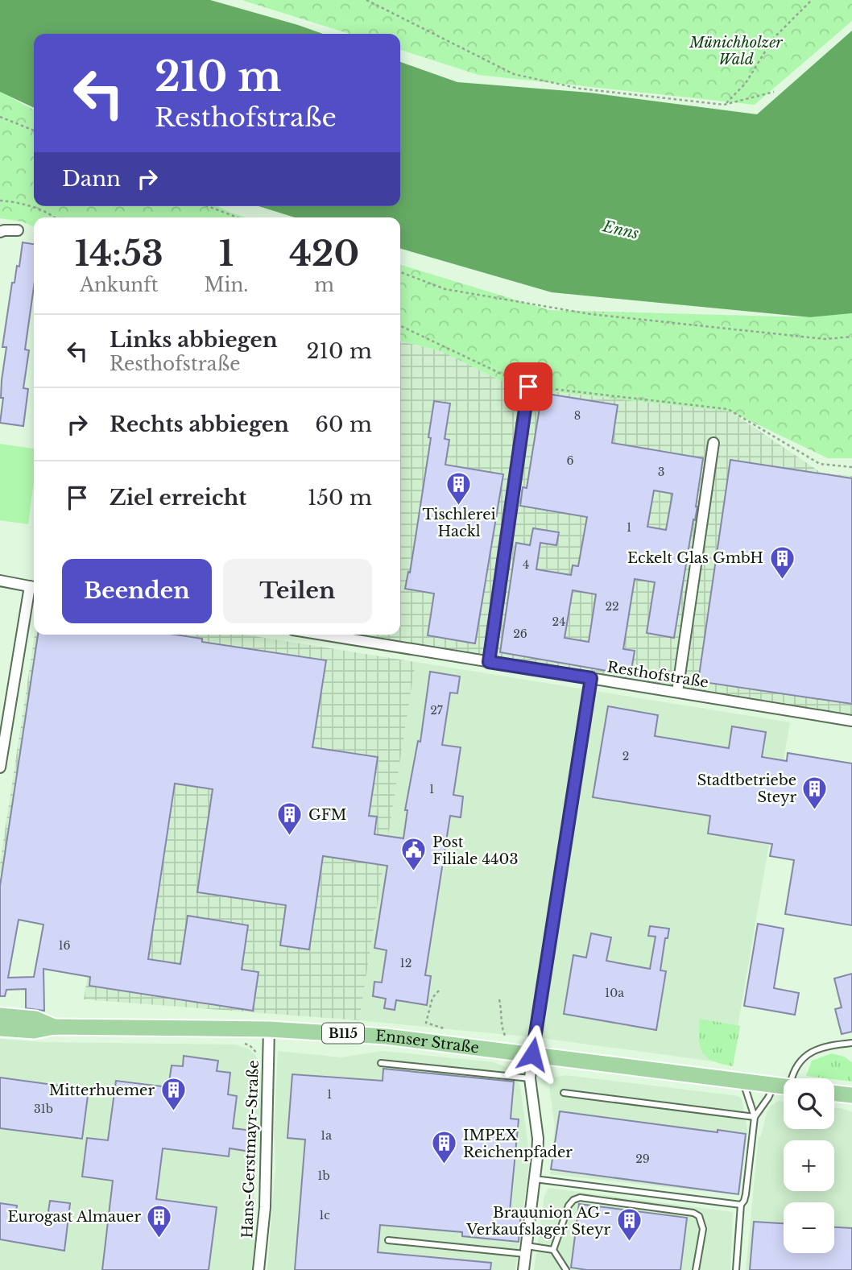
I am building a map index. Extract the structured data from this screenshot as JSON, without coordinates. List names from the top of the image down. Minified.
{"streets":{"main road":["B115","Ennser Straße"],"street":["Resthofstraße","Hans-Gerstmayr-Straße"]},"crossings":[["Ennser Straße","Hans-Gerstmayr-Straße"]],"water":["Enns"],"parks":["Münichholzer Wald"],"places":{"building":["Tischlerei Hackl","Eckelt Glas GmbH","Stadtbetriebe Steyr","GFM","Mitterhuemer","IMPEX Reichenpfader","Eurogast Almauer","Brauunion AG - Verkaufslager Steyr"],"public building":["Post Filiale 4403"]},"house_numbers":["8","6","3","1","4","22","24","26","27","2","1","16","12","10a","1","31b","1a","29","1b","1c"],"page":{"turn":["210 m","Resthofstraße"],"then":"Dann","eta":["14:53","Ankunft","1","Min.","420","m"],"list":[{"name":"Links abbiegen","note":"Resthofstraße","value":"210 m"},{"name":"Rechts abbiegen","value":"60 m"},{"name":"Ziel erreicht","value":"150 m"}],"buttons":["Beenden","Teilen"],"map_buttons":["+","−"]}}
